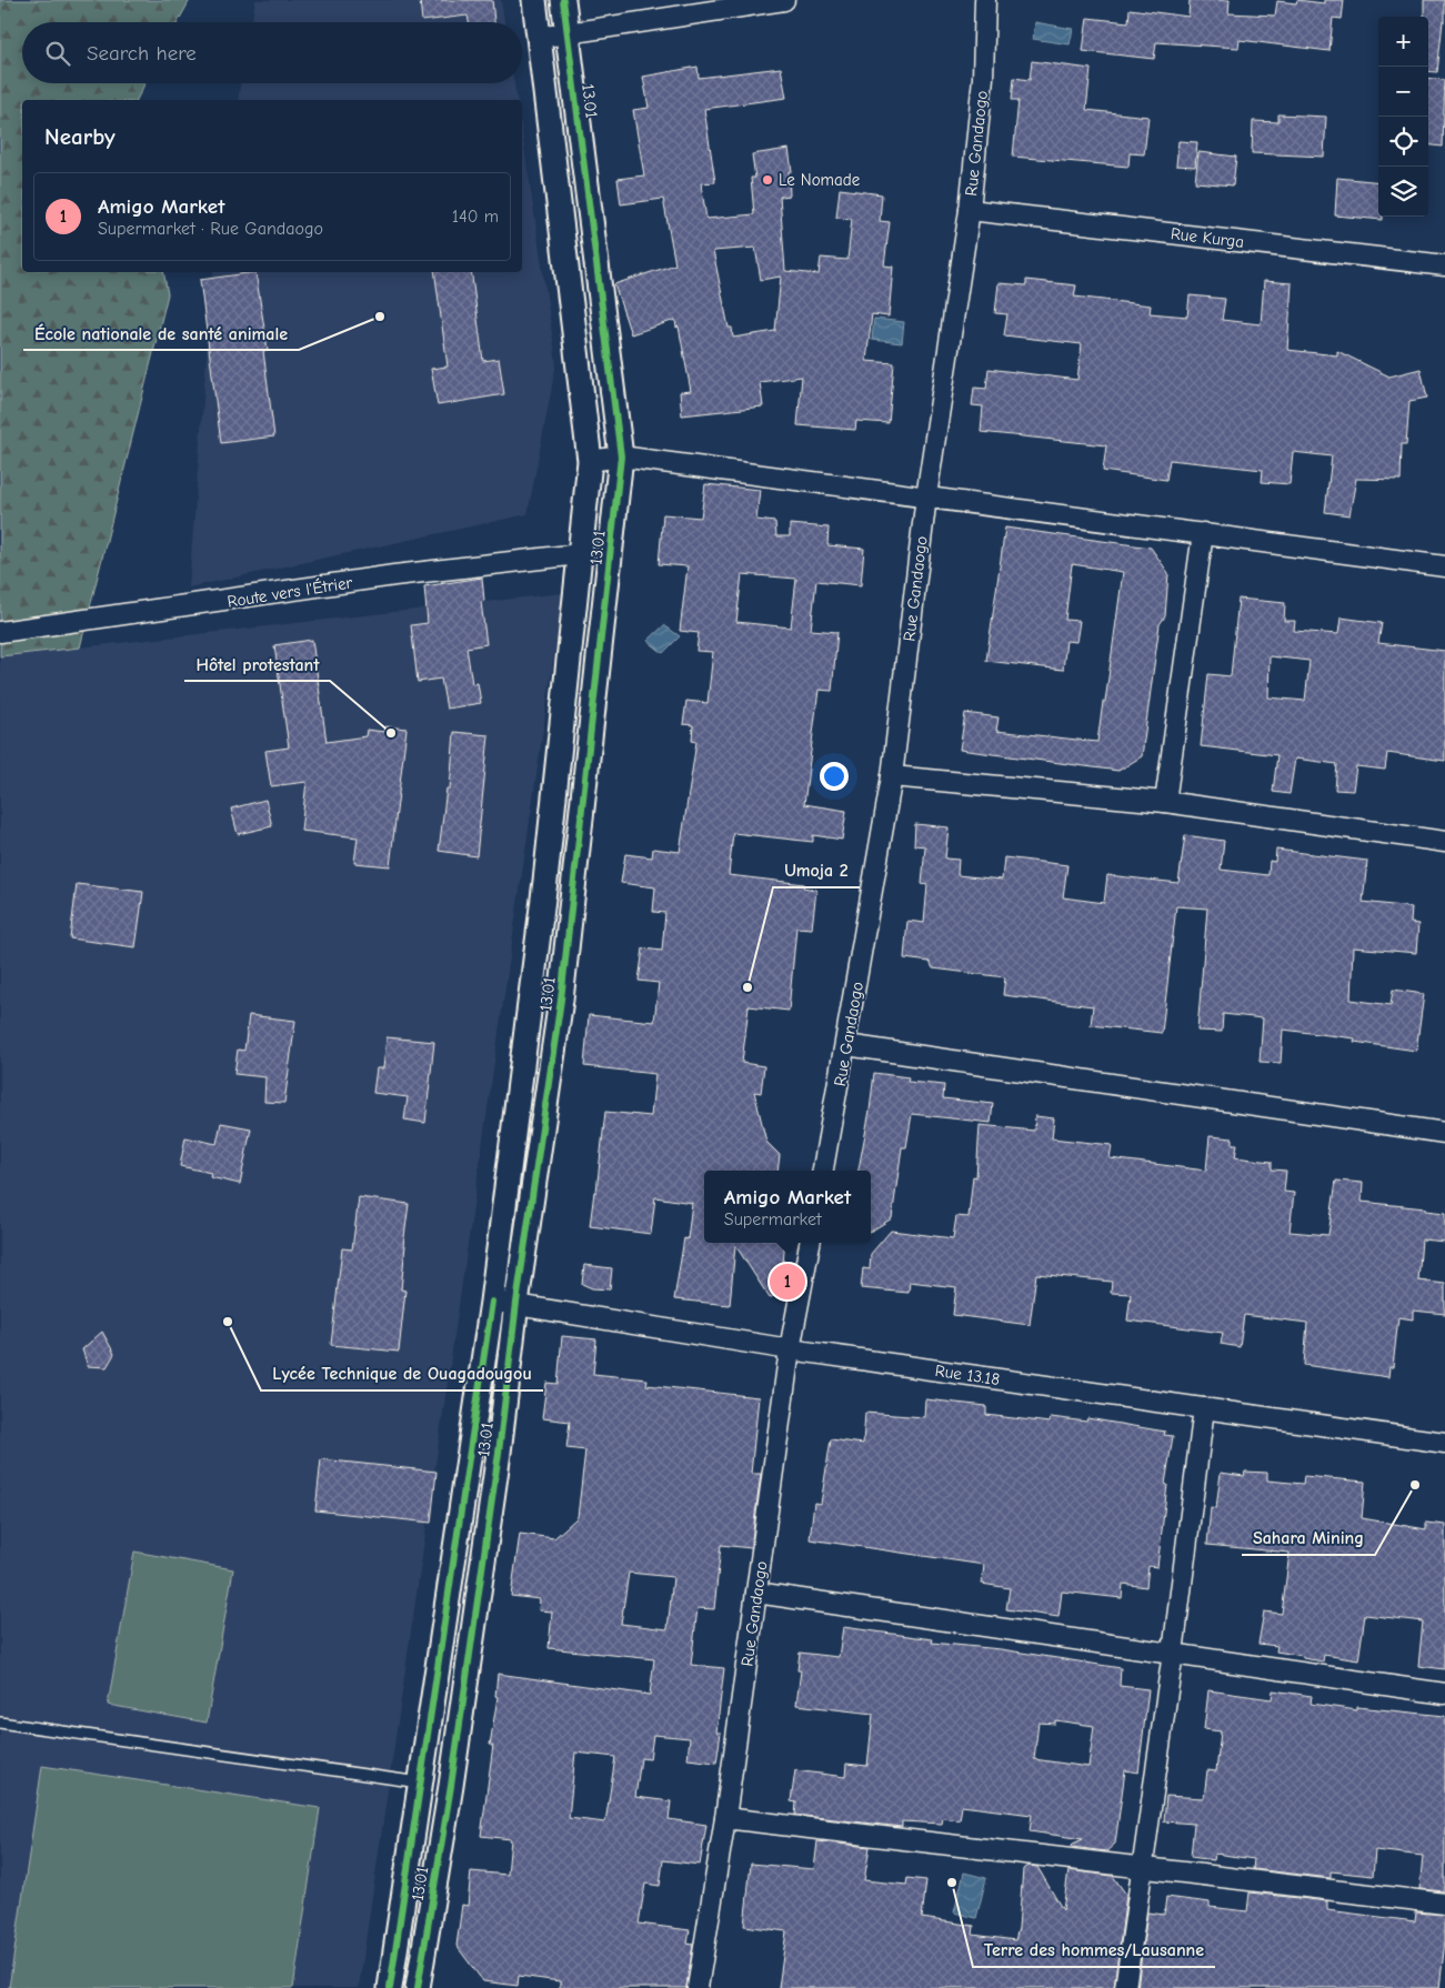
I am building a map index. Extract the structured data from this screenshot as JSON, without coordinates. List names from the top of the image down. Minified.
{"streets":{"street":["13.01","Rue Gandaogo","Rue Kurga","Route vers l'Étrier","Rue 13.18"]},"crossings":[["13.01","Route vers l'Étrier"],["13.01","Rue 13.18"],["Rue Gandaogo","Rue Kurga"],["Rue Gandaogo","Rue 13.18"]],"places":["Le Nomade","École nationale de santé animale","Hôtel protestant","Umoja 2","Lycée Technique de Ouagadougou","Sahara Mining","Terre des hommes/Lausanne"],"page":{"map_buttons":["+","−"],"search":"Search here","heading":"Nearby","list":[{"mark":"1","name":"Amigo Market","note":"Supermarket · Rue Gandaogo","value":"140 m"}],"popup":["Amigo Market","Supermarket"],"pins":"1"}}
